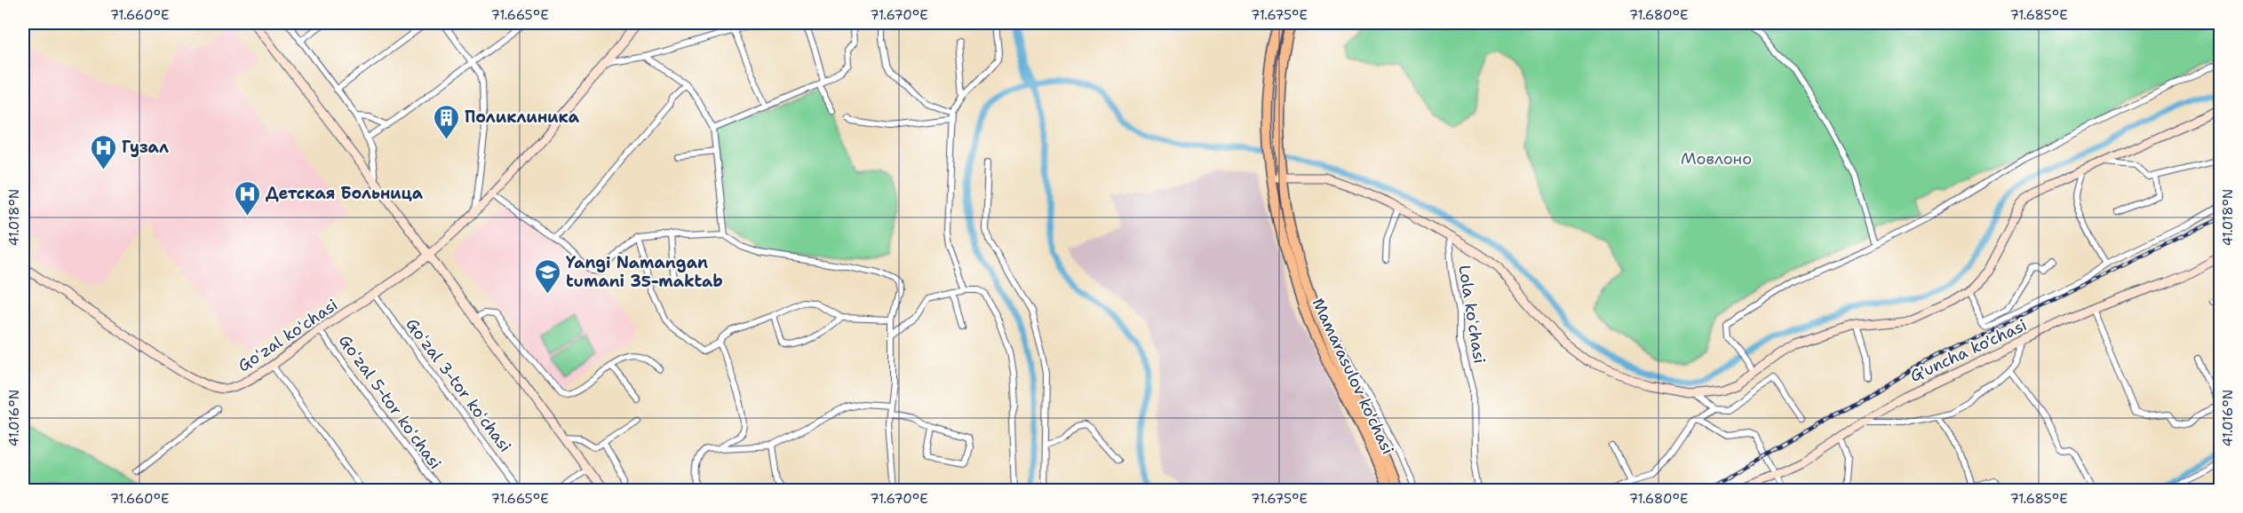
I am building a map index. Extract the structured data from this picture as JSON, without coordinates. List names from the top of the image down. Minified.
{"streets":{"main road":["Mamarasulov ko'chasi"],"street":["Lola koʻchasi","Goʻzal koʻchasi","G'uncha ko'chasi","Goʻzal 3-tor koʻchasi","Goʻzal 5-tor koʻchasi"]},"crossings":[["Goʻzal koʻchasi","Goʻzal 3-tor koʻchasi"],["Goʻzal koʻchasi","Goʻzal 5-tor koʻchasi"]],"parks":["Мовлоно"],"places":{"building":["Поликлиника"],"hospital":["Гузал","Детская Больница"],"school or university":["Yangi Namangan tumani 35-maktab"]},"coordinates":["71.660°E","71.665°E","71.670°E","71.675°E","71.680°E","71.685°E","41.018°N","41.016°N"]}
